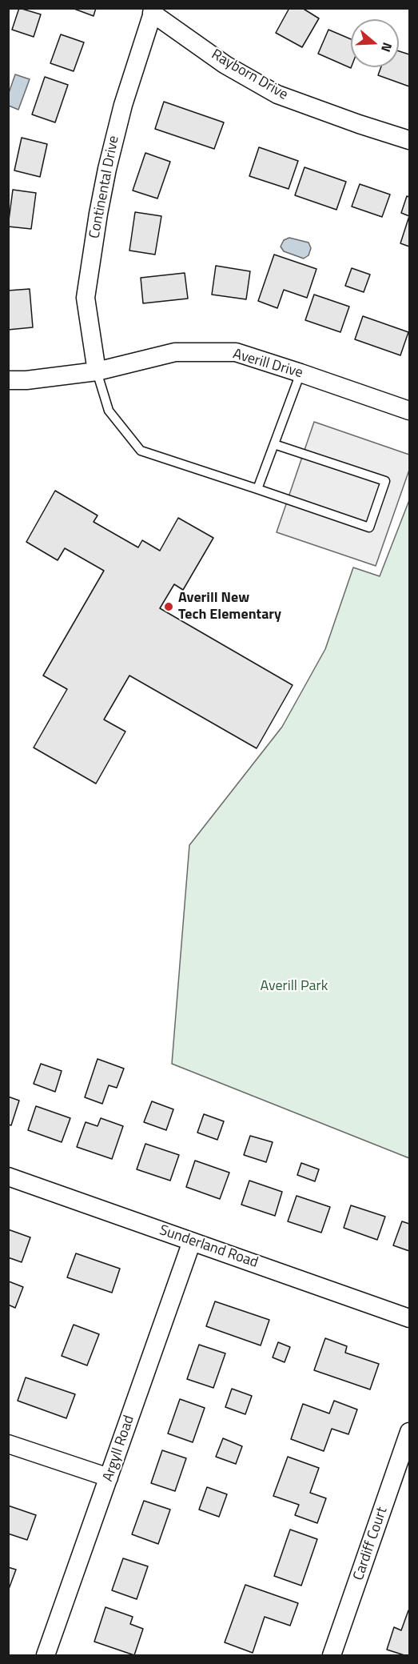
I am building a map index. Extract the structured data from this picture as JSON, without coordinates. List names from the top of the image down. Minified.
{"streets":{"street":["Rayborn Drive","Continental Drive","Averill Drive","Sunderland Road","Argyll Road","Cardiff Court"]},"crossings":[["Rayborn Drive","Continental Drive"],["Continental Drive","Averill Drive"],["Sunderland Road","Argyll Road"]],"parks":["Averill Park"],"places":["Averill New Tech Elementary"],"north":"right"}
